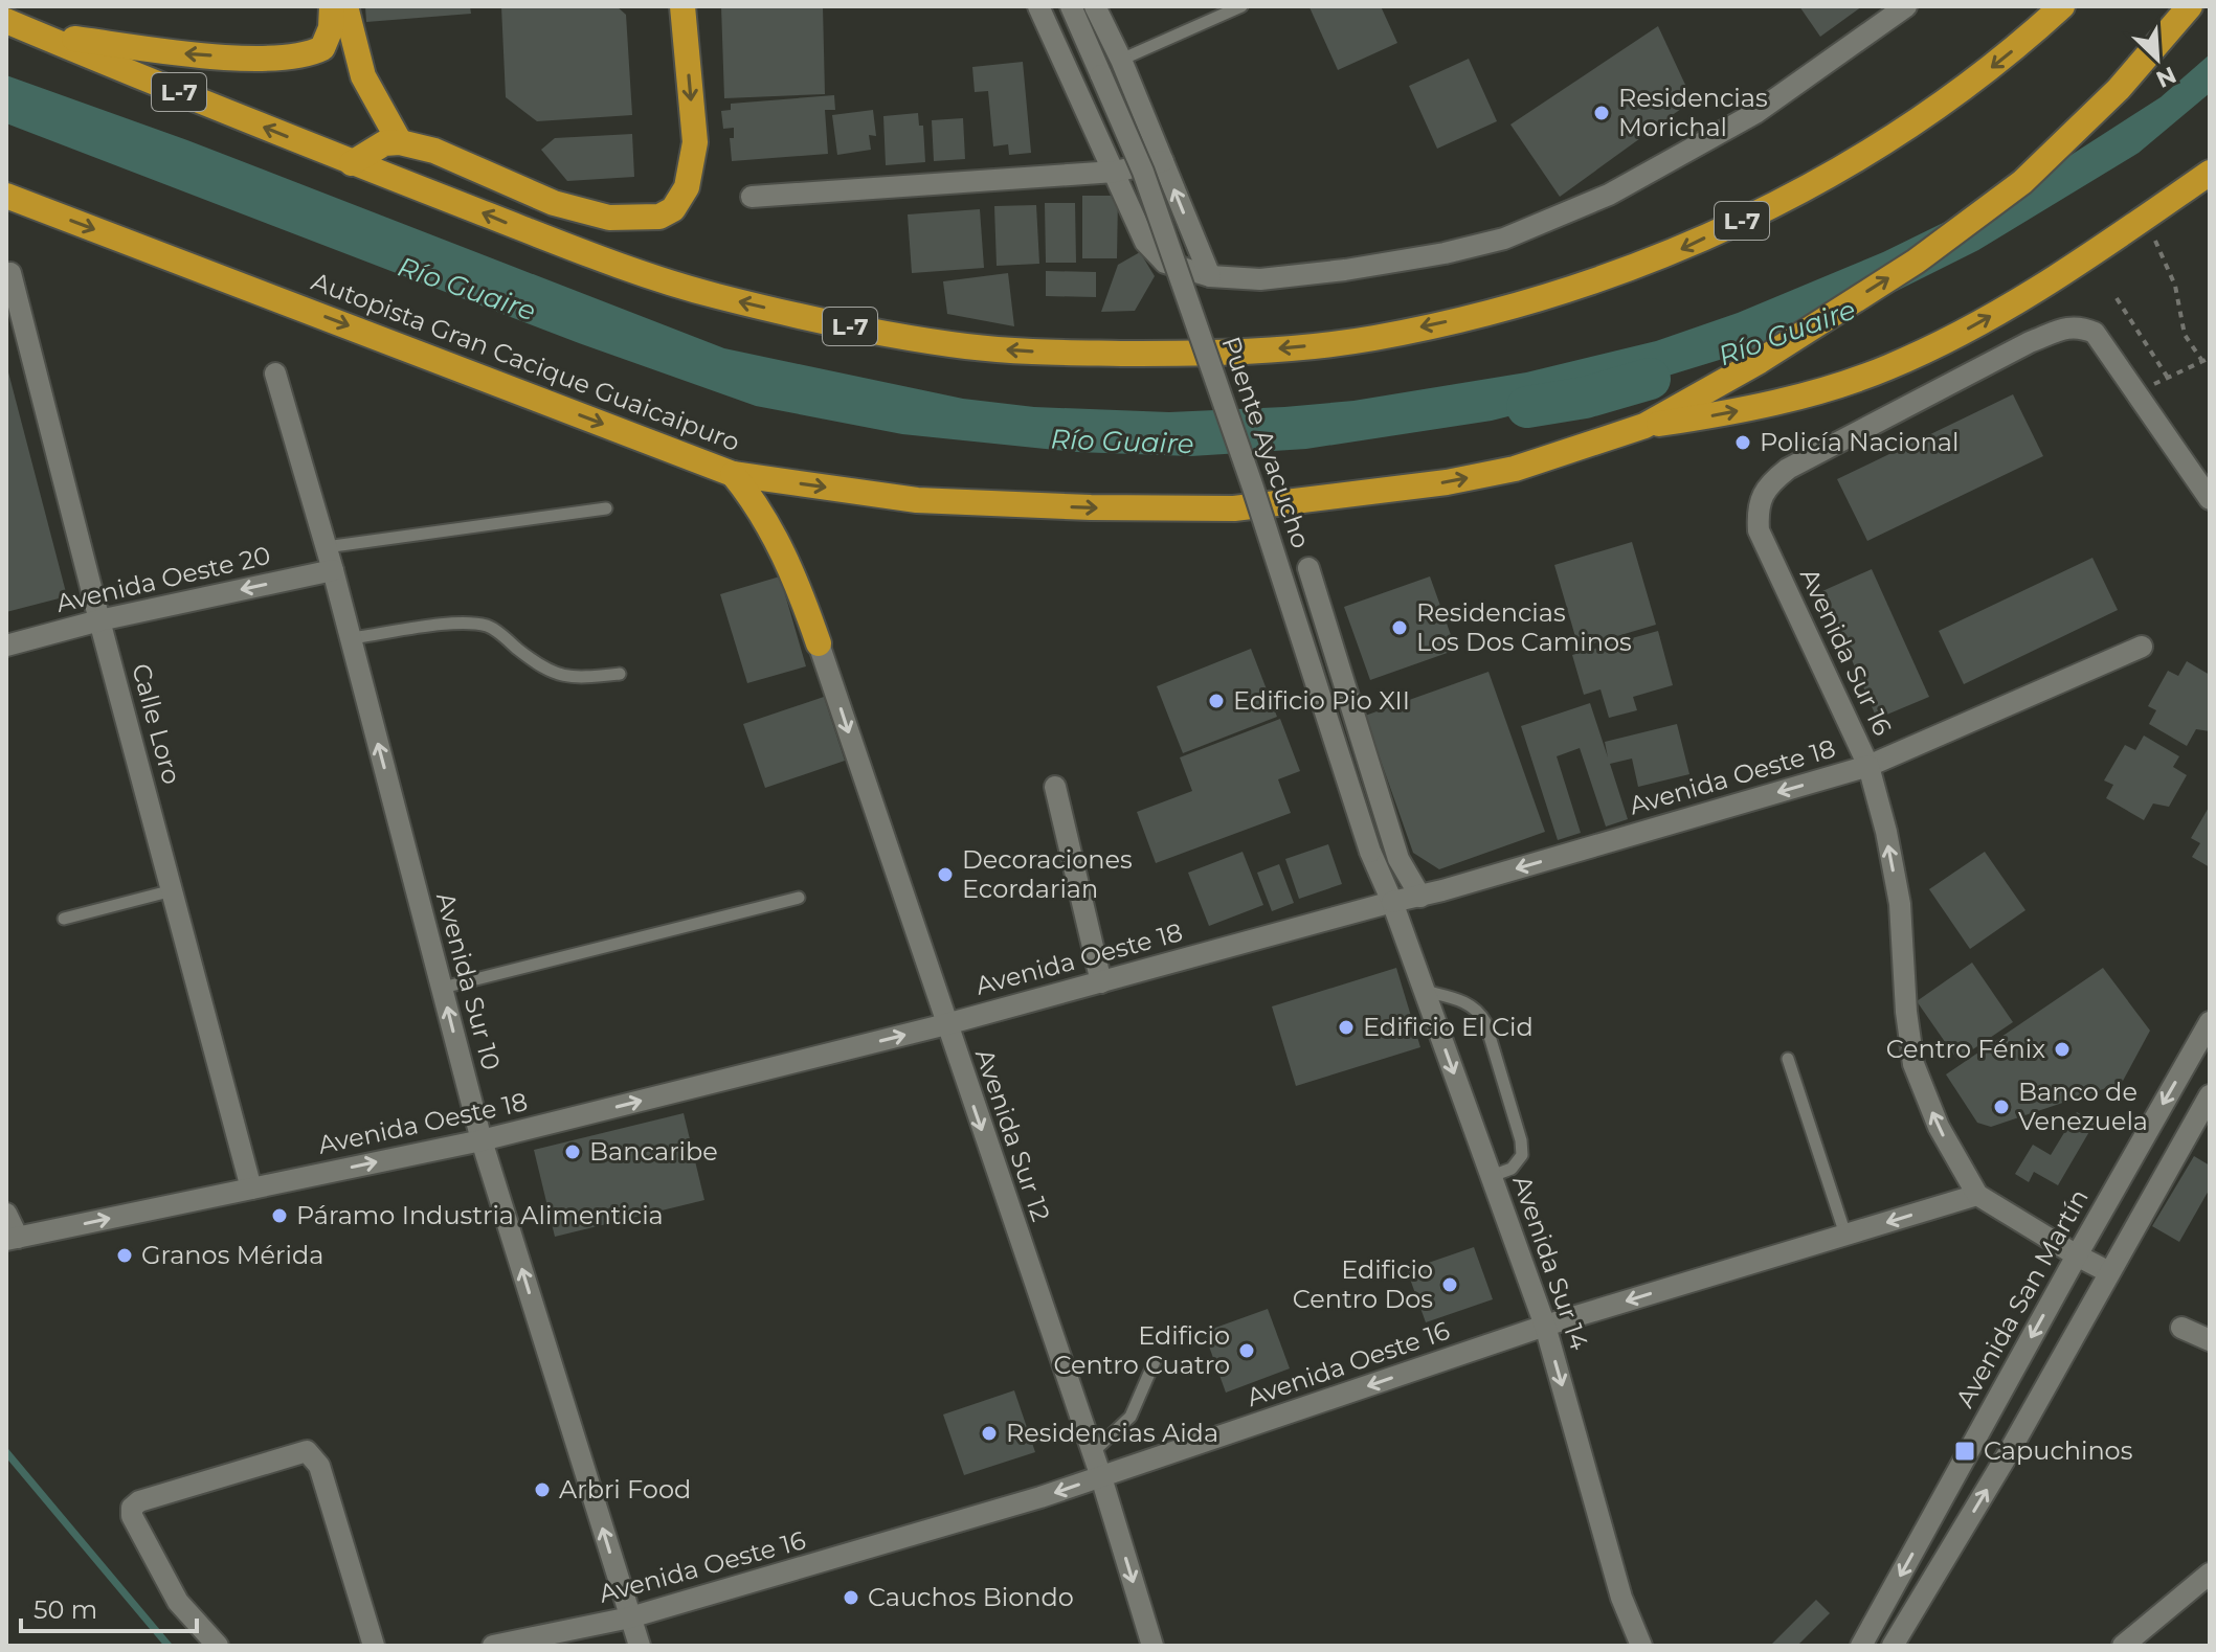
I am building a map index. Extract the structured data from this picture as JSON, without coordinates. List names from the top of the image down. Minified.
{"streets":{"highway":["L-7","Autopista Gran Cacique Guaicaipuro"],"street":["Puente Ayacucho","Avenida Oeste 20","Avenida Sur 16","Calle Loro","Avenida Oeste 18","Avenida Sur 10","Avenida Sur 12","Avenida Sur 14","Avenida San Martín","Avenida Oeste 16"]},"crossings":[["Puente Ayacucho","Avenida Oeste 18"],["Puente Ayacucho","Avenida Sur 14"],["Avenida Oeste 20","Calle Loro"],["Avenida Oeste 20","Avenida Sur 10"],["Avenida Sur 16","Avenida Oeste 18"],["Avenida Sur 16","Avenida Oeste 16"],["Calle Loro","Avenida Oeste 18"],["Avenida Oeste 18","Avenida Sur 10"],["Avenida Oeste 18","Avenida Sur 12"],["Avenida Oeste 18","Avenida Sur 14"],["Avenida Sur 10","Avenida Oeste 16"],["Avenida Sur 12","Avenida Oeste 16"],["Avenida Sur 14","Avenida Oeste 16"]],"one_way":["Avenida Oeste 20","Avenida Sur 16","Avenida Sur 10","Avenida Sur 12","Avenida Sur 14","Avenida Oeste 16"],"water":["Río Guaire"],"places":{"other":["Residencias Morichal","Policía Nacional","Residencias Los Dos Caminos","Edificio Pio XII","Decoraciones Ecordarian","Edificio El Cid","Centro Fénix","Banco de Venezuela","Bancaribe","Páramo Industria Alimenticia","Granos Mérida","Edificio Centro Dos","Edificio Centro Cuatro","Residencias Aida","Arbri Food","Cauchos Biondo"],"transit":["Capuchinos"]},"scale_bar":"50 m","north":"bottom right"}
